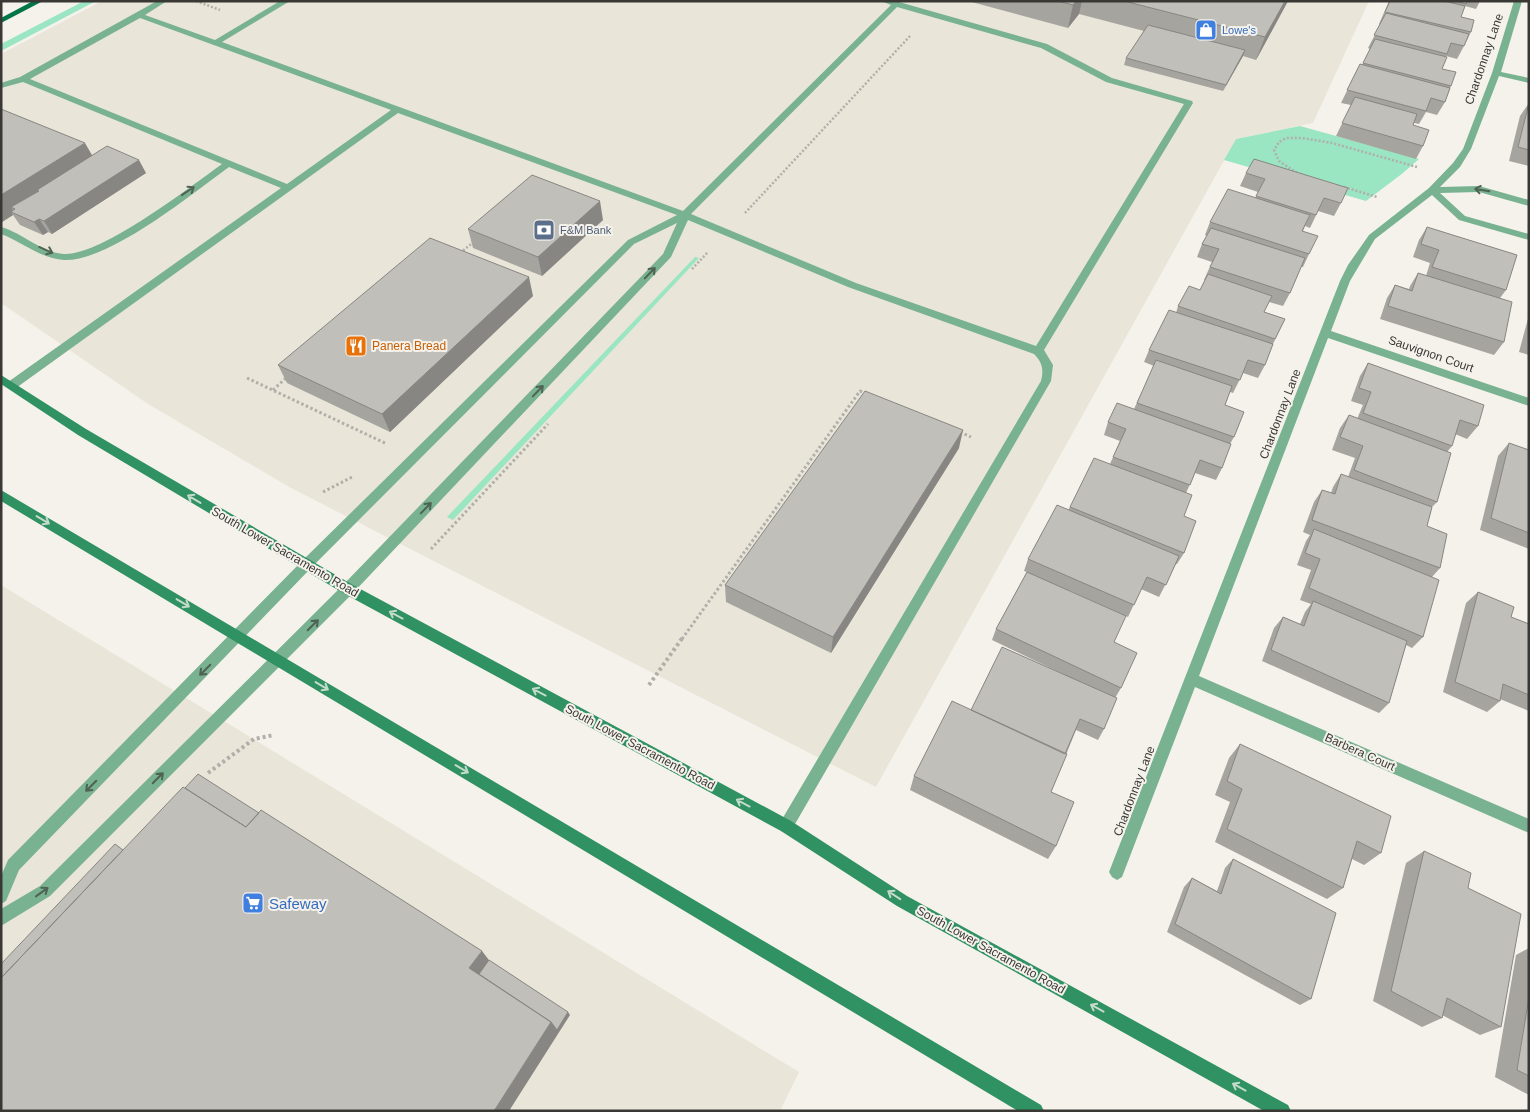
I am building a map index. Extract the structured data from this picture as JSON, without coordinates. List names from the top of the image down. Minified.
{"streets":{"main road":["South Lower Sacramento Road"],"street":["Chardonnay Lane","Sauvignon Court","Barbera Court"]},"crossings":[["Chardonnay Lane","Sauvignon Court"],["Chardonnay Lane","Barbera Court"]],"places":{"shop":["Lowe's"],"bank":["F&M Bank"],"restaurant":["Panera Bread"],"supermarket":["Safeway"]}}
